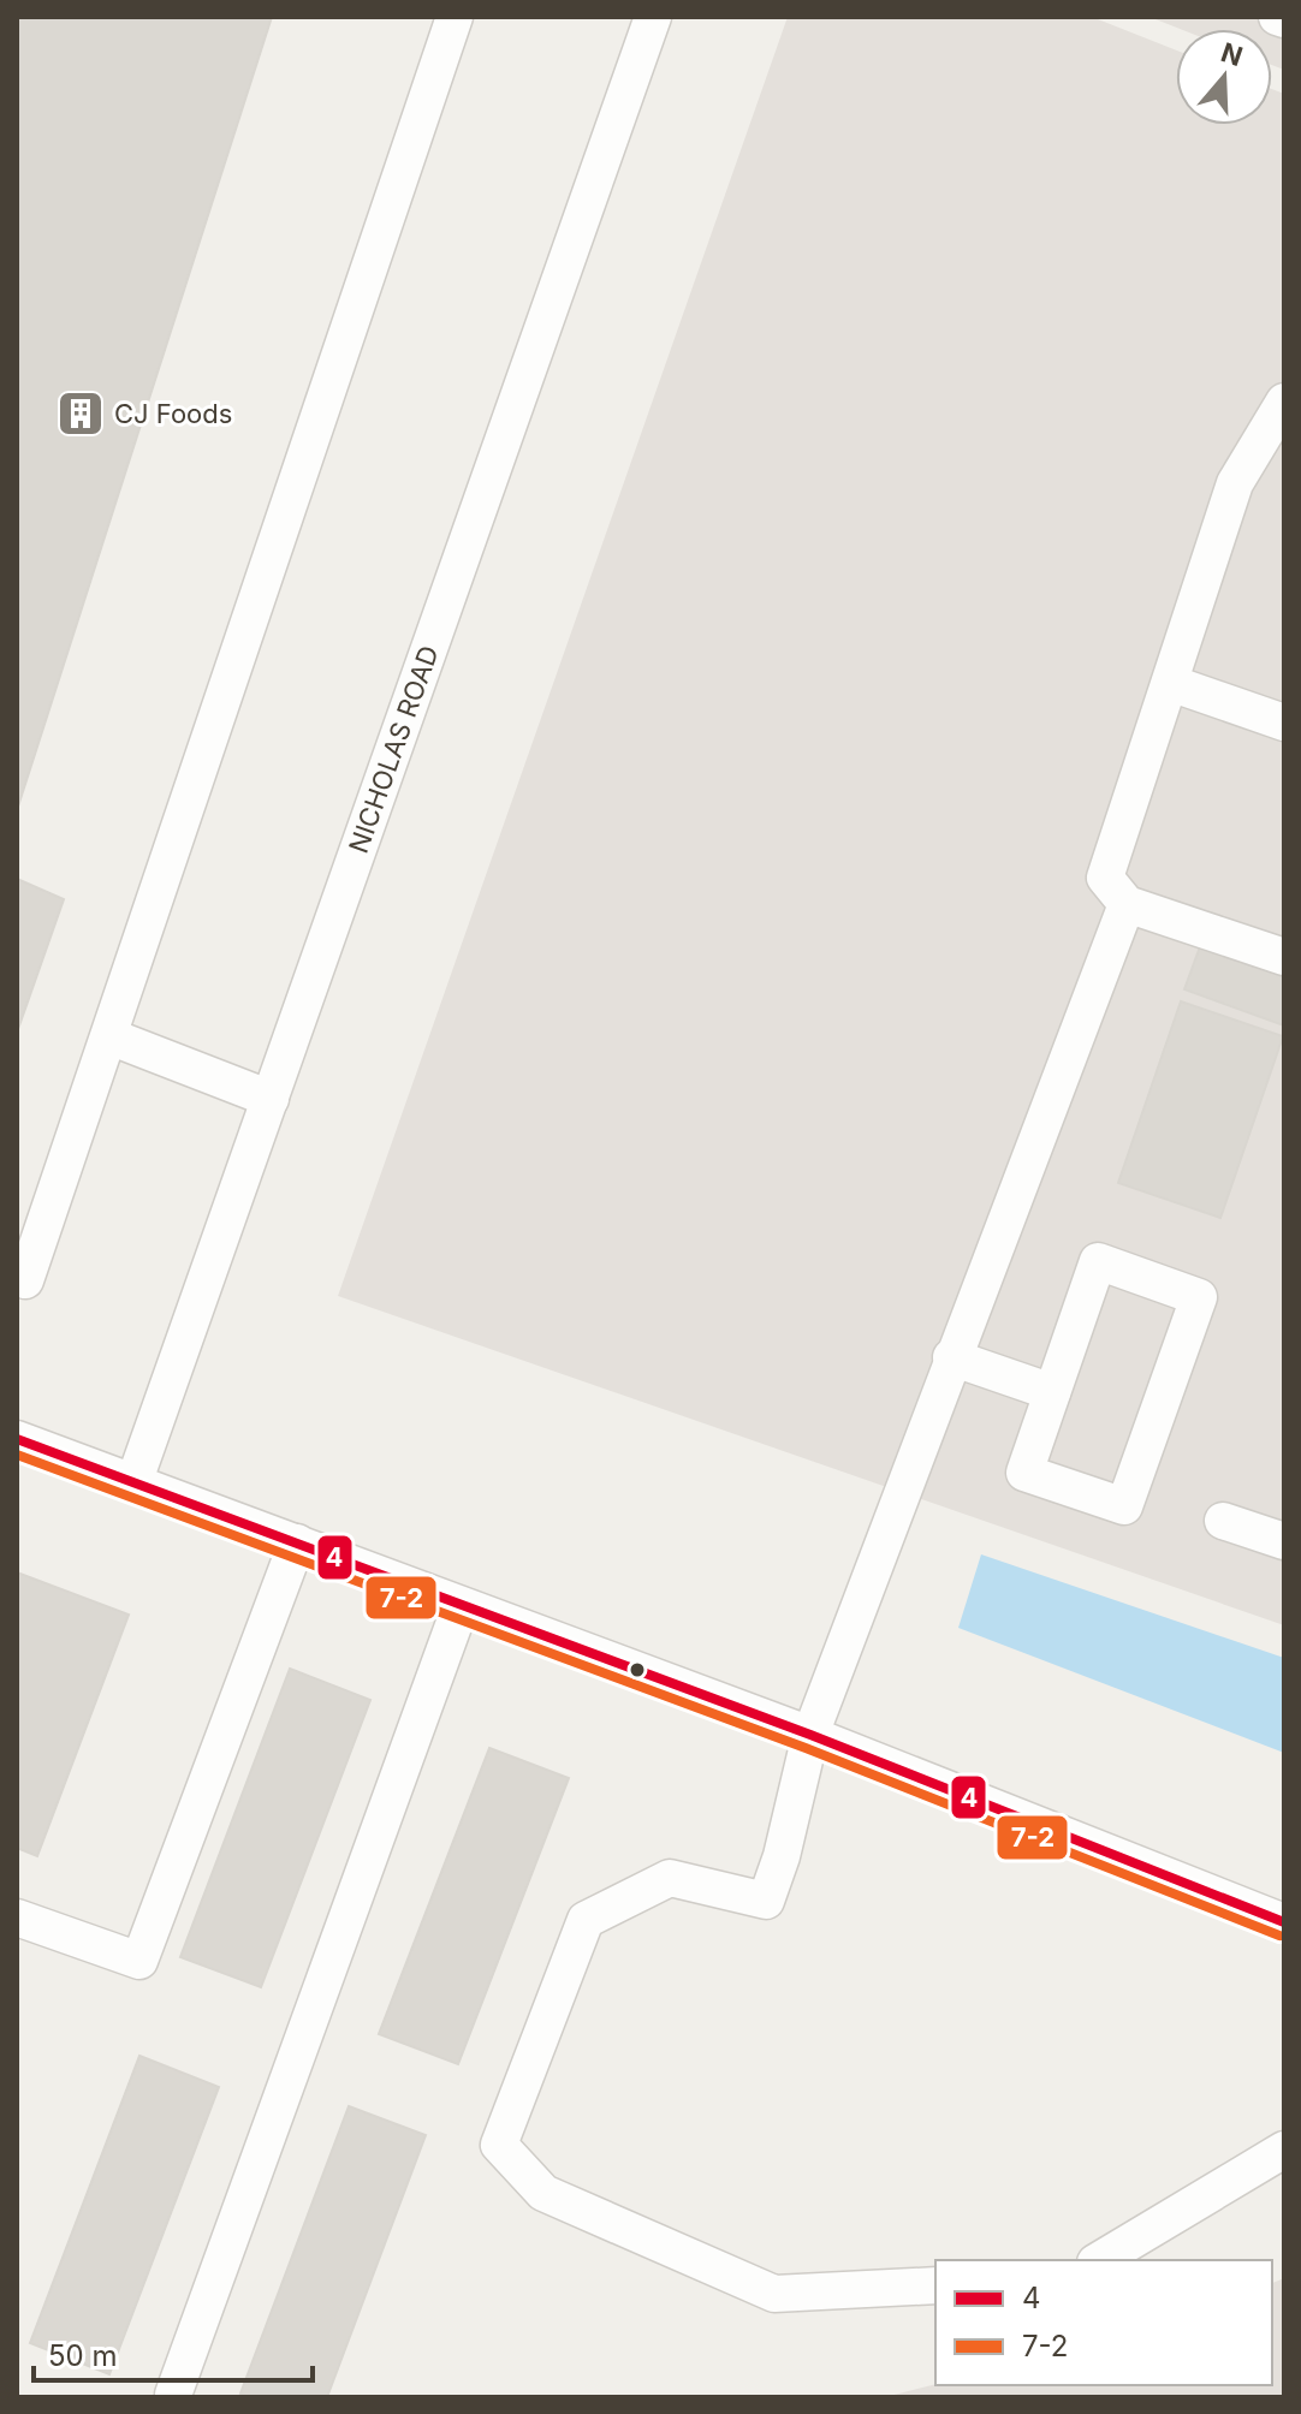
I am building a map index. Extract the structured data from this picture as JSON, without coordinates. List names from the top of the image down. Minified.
{"streets":{"street":["NICHOLAS ROAD"]},"places":{"building":["CJ Foods"]},"lines":["transit line 4","transit line 7-2"],"legend":["4","7-2"],"scale_bar":"50 m","north":"top"}
